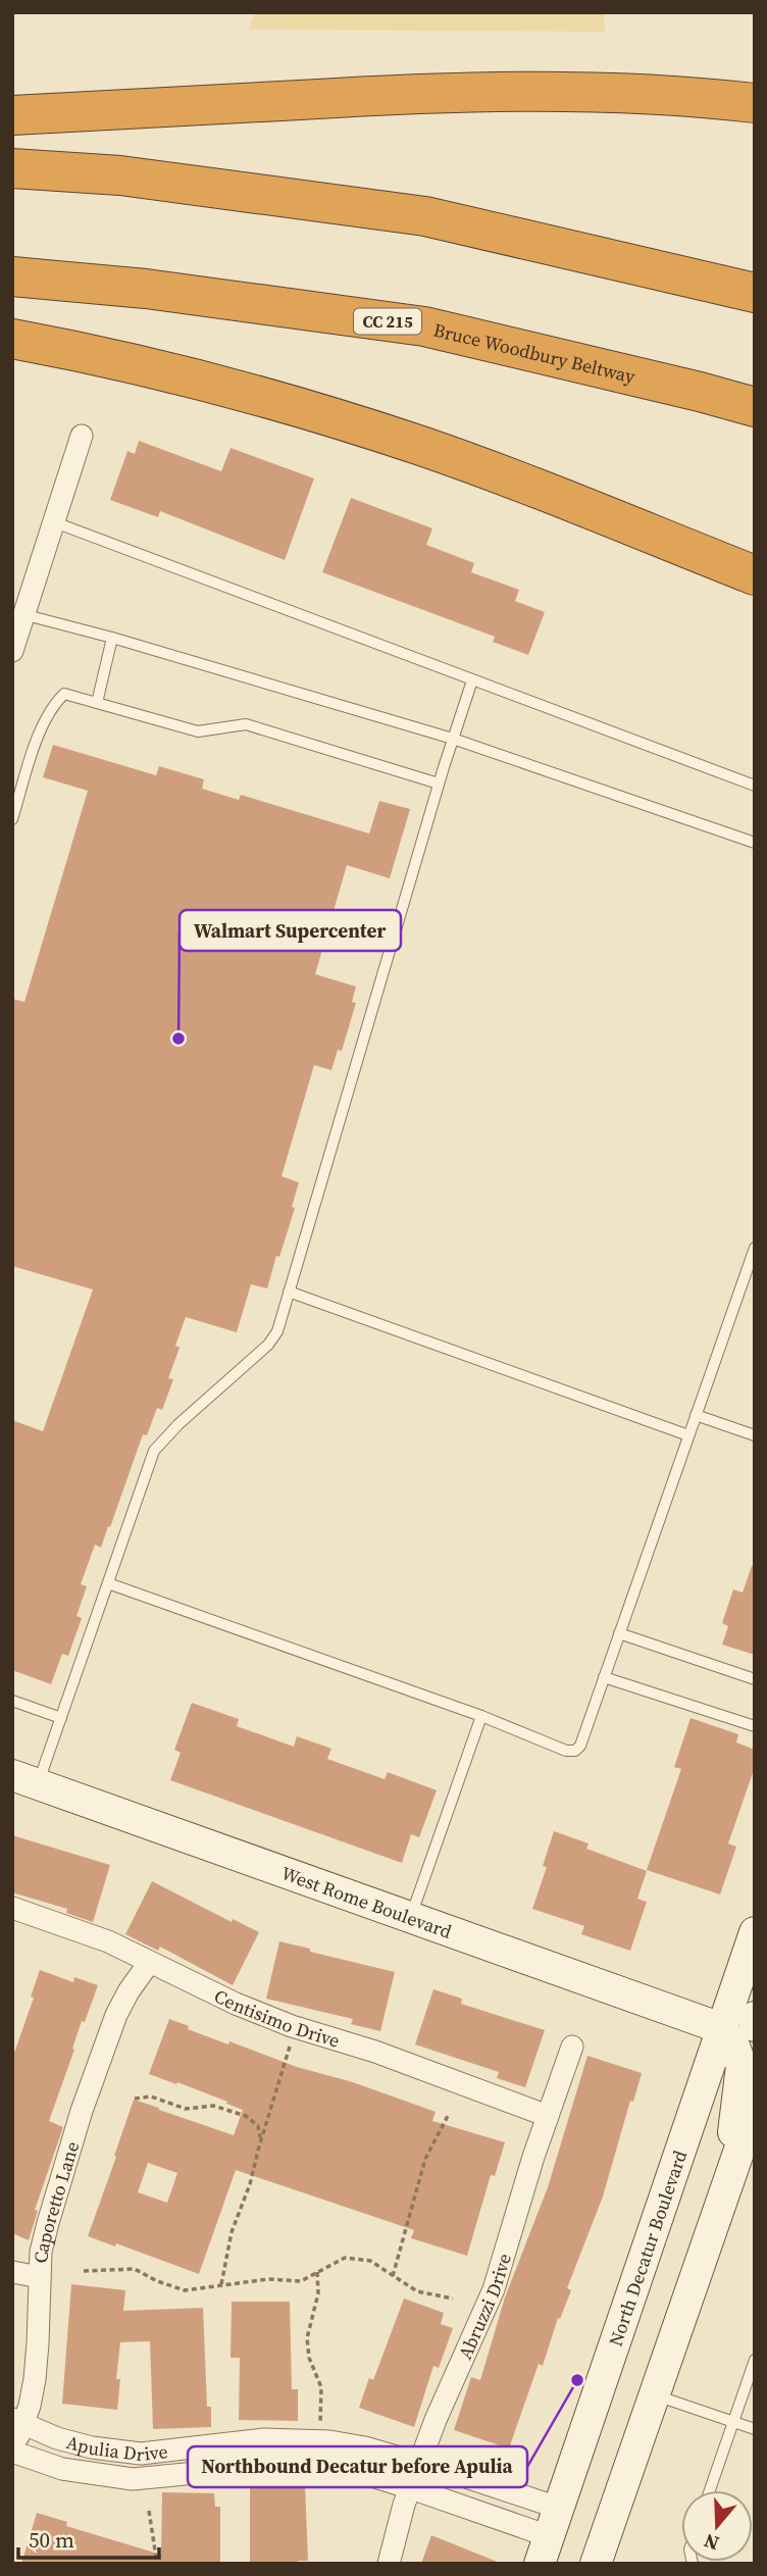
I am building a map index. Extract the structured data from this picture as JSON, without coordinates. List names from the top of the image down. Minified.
{"streets":{"highway":["CC 215","Bruce Woodbury Beltway"],"main road":["West Rome Boulevard","North Decatur Boulevard"],"street":["Centisimo Drive","Caporetto Lane","Abruzzi Drive","Apulia Drive"]},"crossings":[["West Rome Boulevard","North Decatur Boulevard"],["Centisimo Drive","Caporetto Lane"],["Centisimo Drive","Abruzzi Drive"],["Caporetto Lane","Apulia Drive"],["North Decatur Boulevard","Apulia Drive"],["Abruzzi Drive","Apulia Drive"]],"places":["Walmart Supercenter","Northbound Decatur before Apulia"],"scale_bar":"50 m","north":"bottom"}
